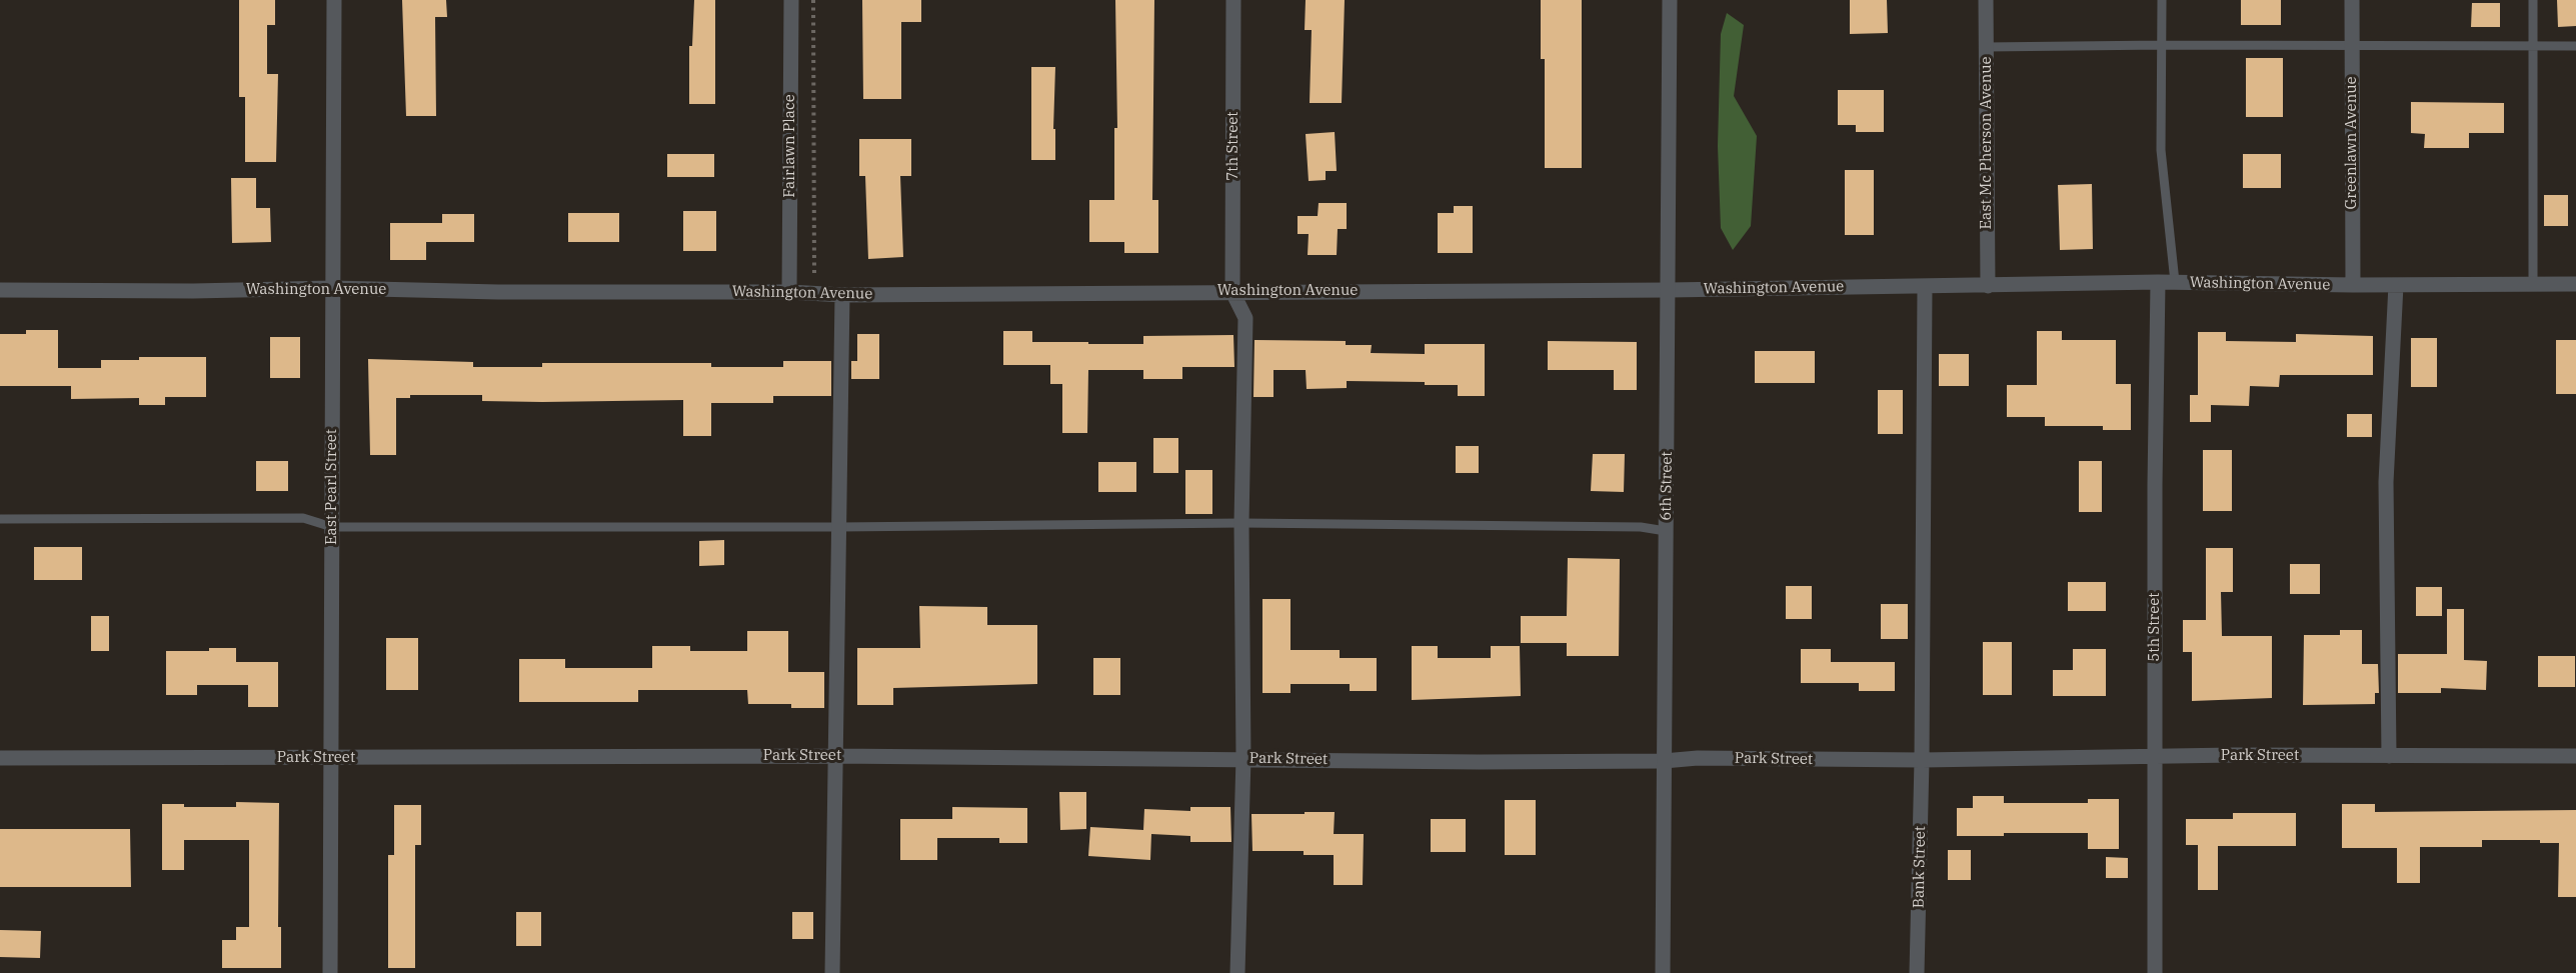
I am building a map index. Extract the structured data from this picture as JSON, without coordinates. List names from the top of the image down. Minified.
{"streets":{"street":["East Mc Pherson Avenue","Greenlawn Avenue","Fairlawn Place","7th Street","Washington Avenue","6th Street","East Pearl Street","5th Street","Park Street","Bank Street"]},"crossings":[["East Mc Pherson Avenue","Washington Avenue"],["Greenlawn Avenue","Washington Avenue"],["Fairlawn Place","Washington Avenue"],["7th Street","Washington Avenue"],["Washington Avenue","6th Street"],["Washington Avenue","East Pearl Street"],["Washington Avenue","5th Street"],["Washington Avenue","Bank Street"],["6th Street","Park Street"],["East Pearl Street","Park Street"],["5th Street","Park Street"],["Park Street","Bank Street"]]}
